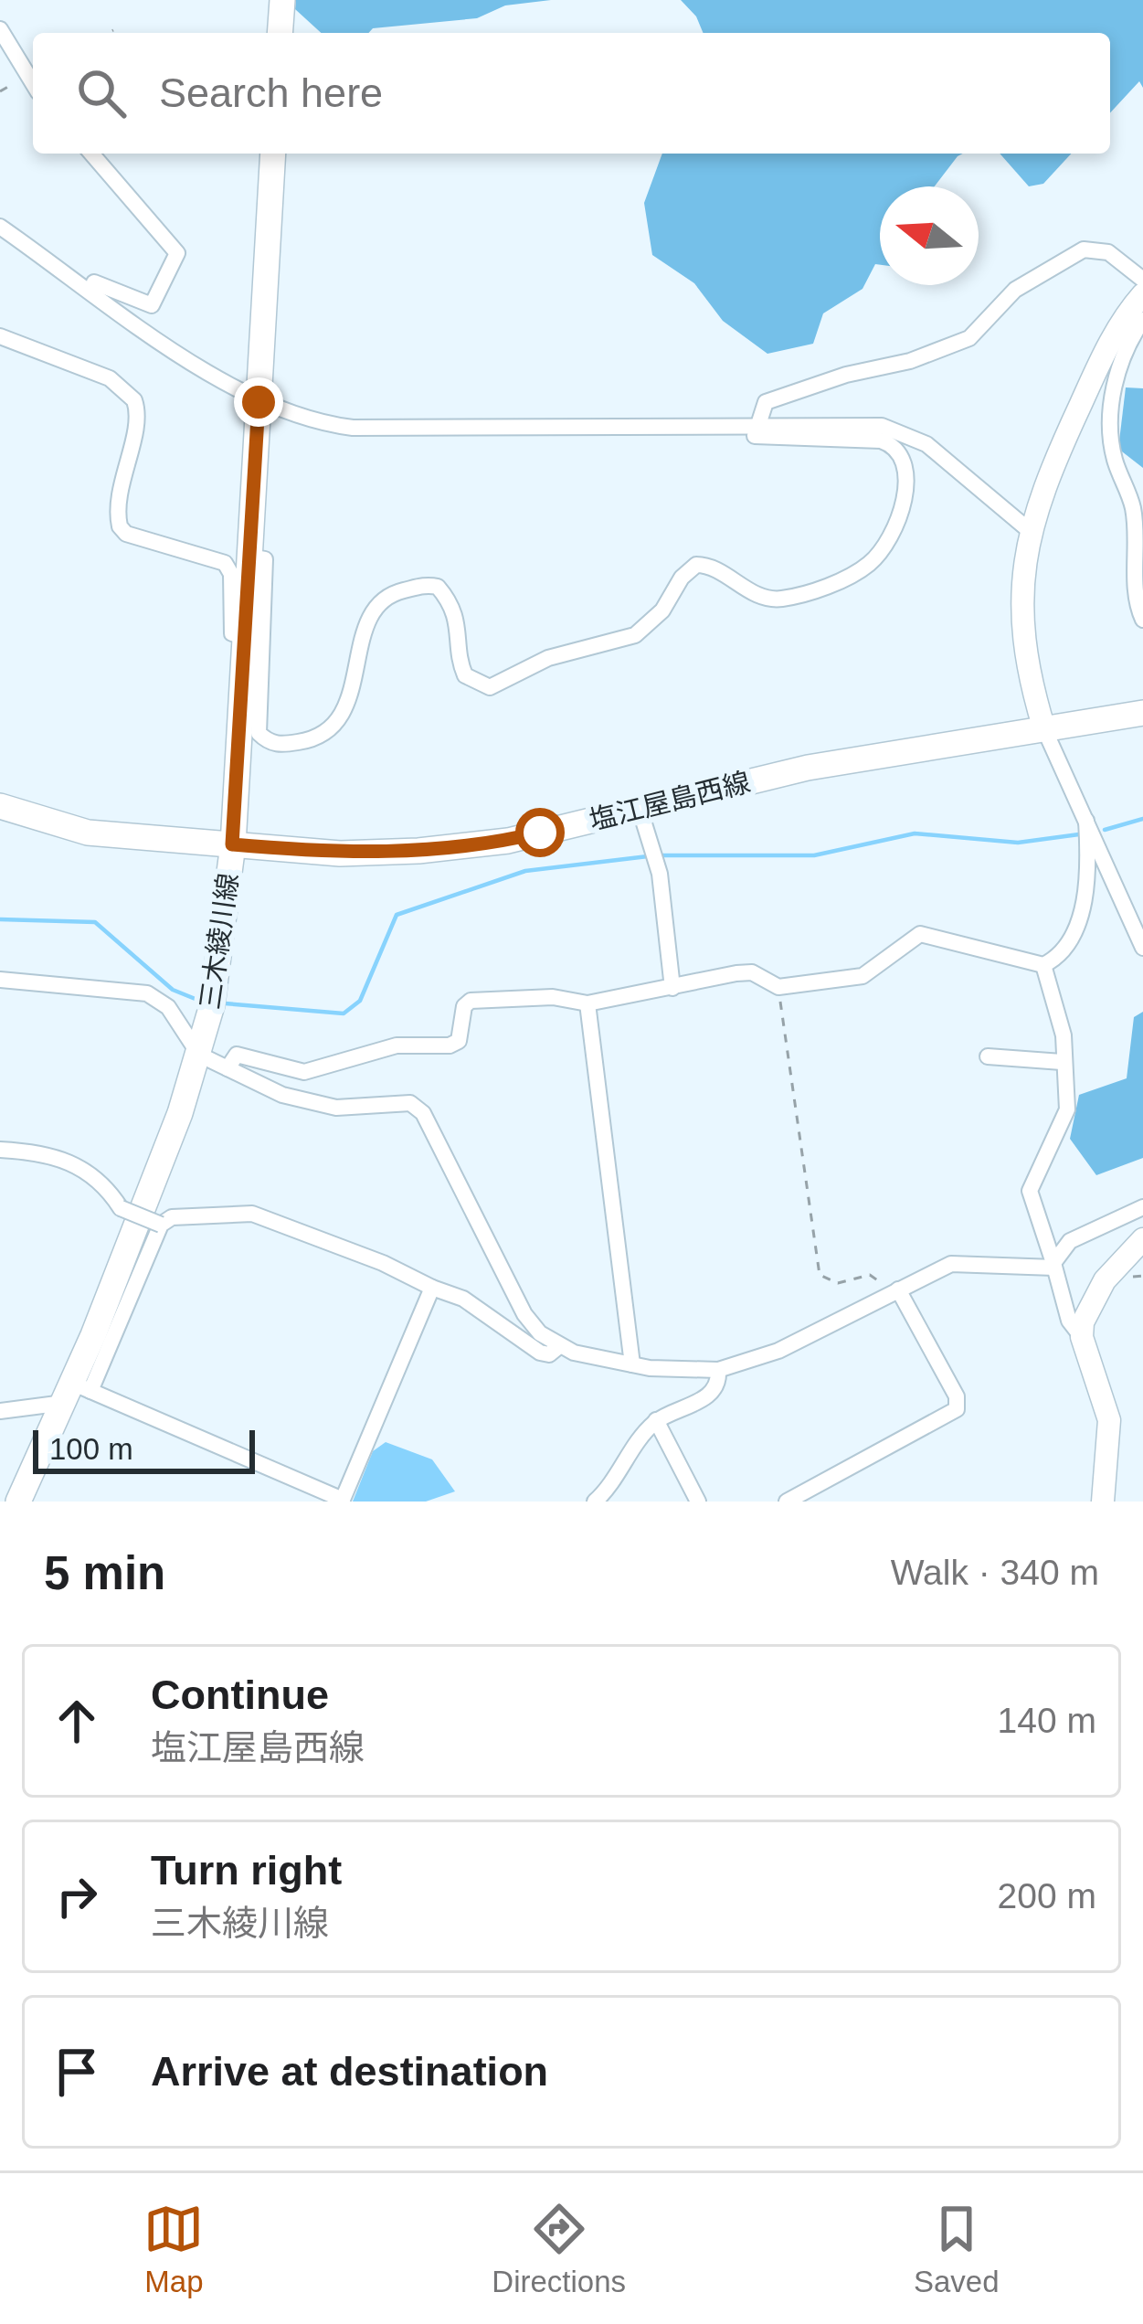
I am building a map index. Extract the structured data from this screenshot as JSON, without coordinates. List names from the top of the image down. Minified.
{"streets":{"main road":["塩江屋島西線","三木綾川線"]},"crossings":[["塩江屋島西線","三木綾川線"]],"scale_bar":"100 m","north":"left","page":{"search":"Search here","scale":"100 m","heading":["5 min","Walk · 340 m"],"list":[["Continue","塩江屋島西線","140 m"],["Turn right","三木綾川線","200 m"],"Arrive at destination"],"nav":["Map","Directions","Saved"]}}
